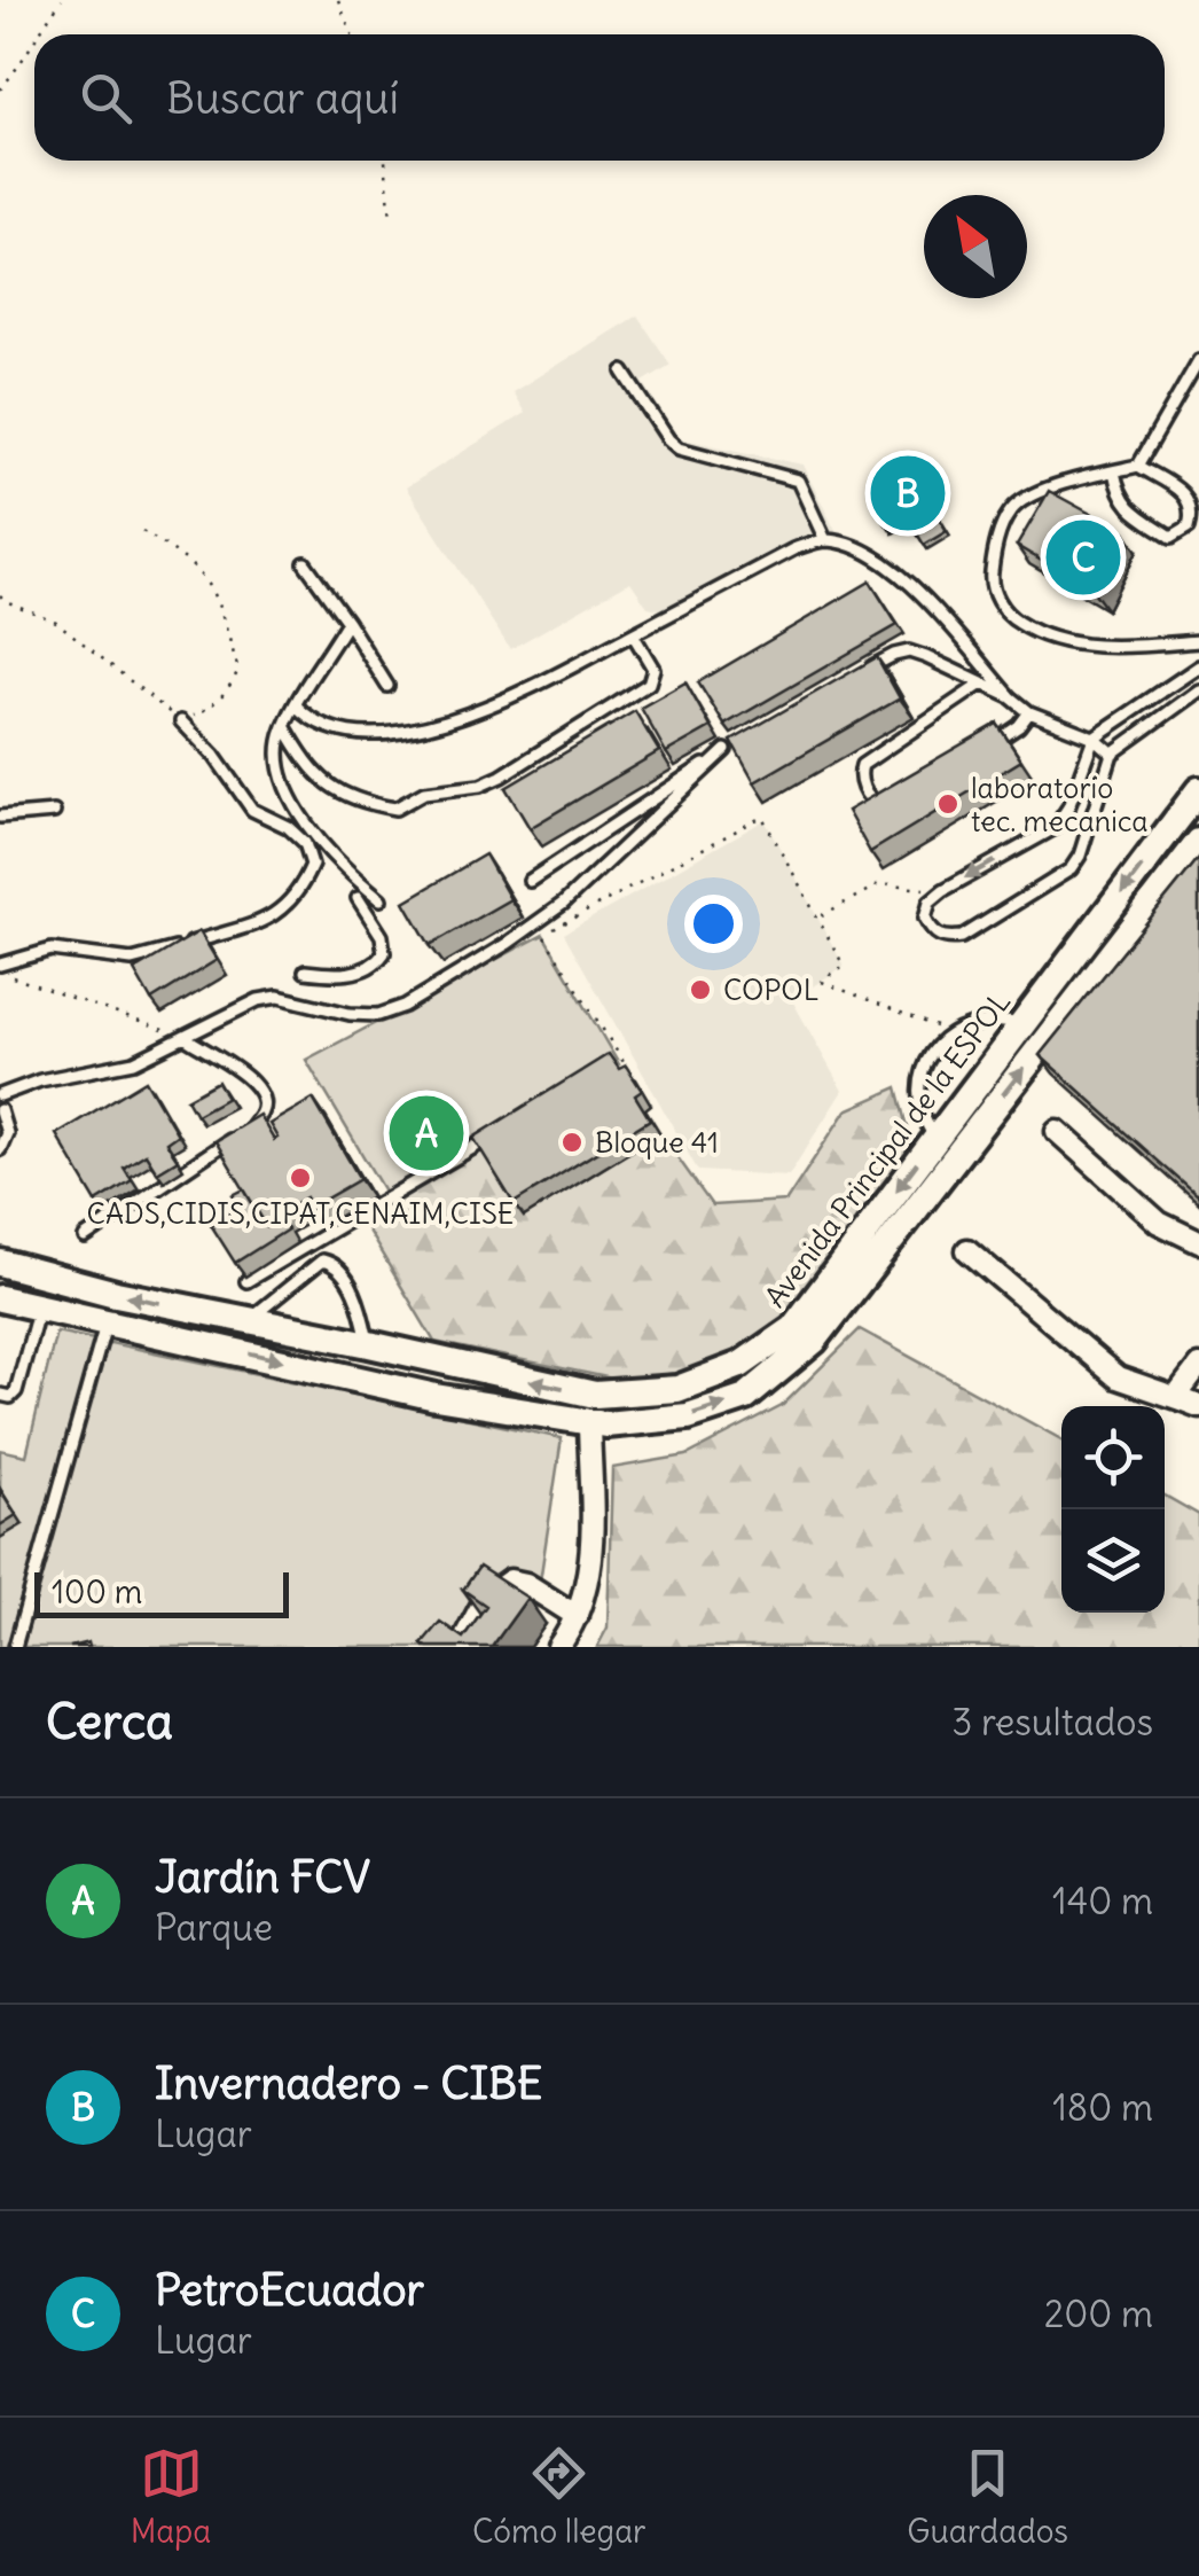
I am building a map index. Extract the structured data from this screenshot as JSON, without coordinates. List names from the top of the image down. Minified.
{"streets":{"street":["Avenida Principal de la ESPOL"]},"places":["laboratorio tec. mecanica","COPOL","Bloque 41","CADS,CIDIS,CIPAT,CENAIM,CISE"],"scale_bar":"100 m","north":"top left","page":{"search":"Buscar aquí","pins":["B","C","A"],"scale":"100 m","heading":["Cerca","3 resultados"],"list":[{"mark":"A","name":"Jardín FCV","note":"Parque","value":"140 m"},{"mark":"B","name":"Invernadero - CIBE","note":"Lugar","value":"180 m"},{"mark":"C","name":"PetroEcuador","note":"Lugar","value":"200 m"}],"nav":["Mapa","Cómo llegar","Guardados"]}}
